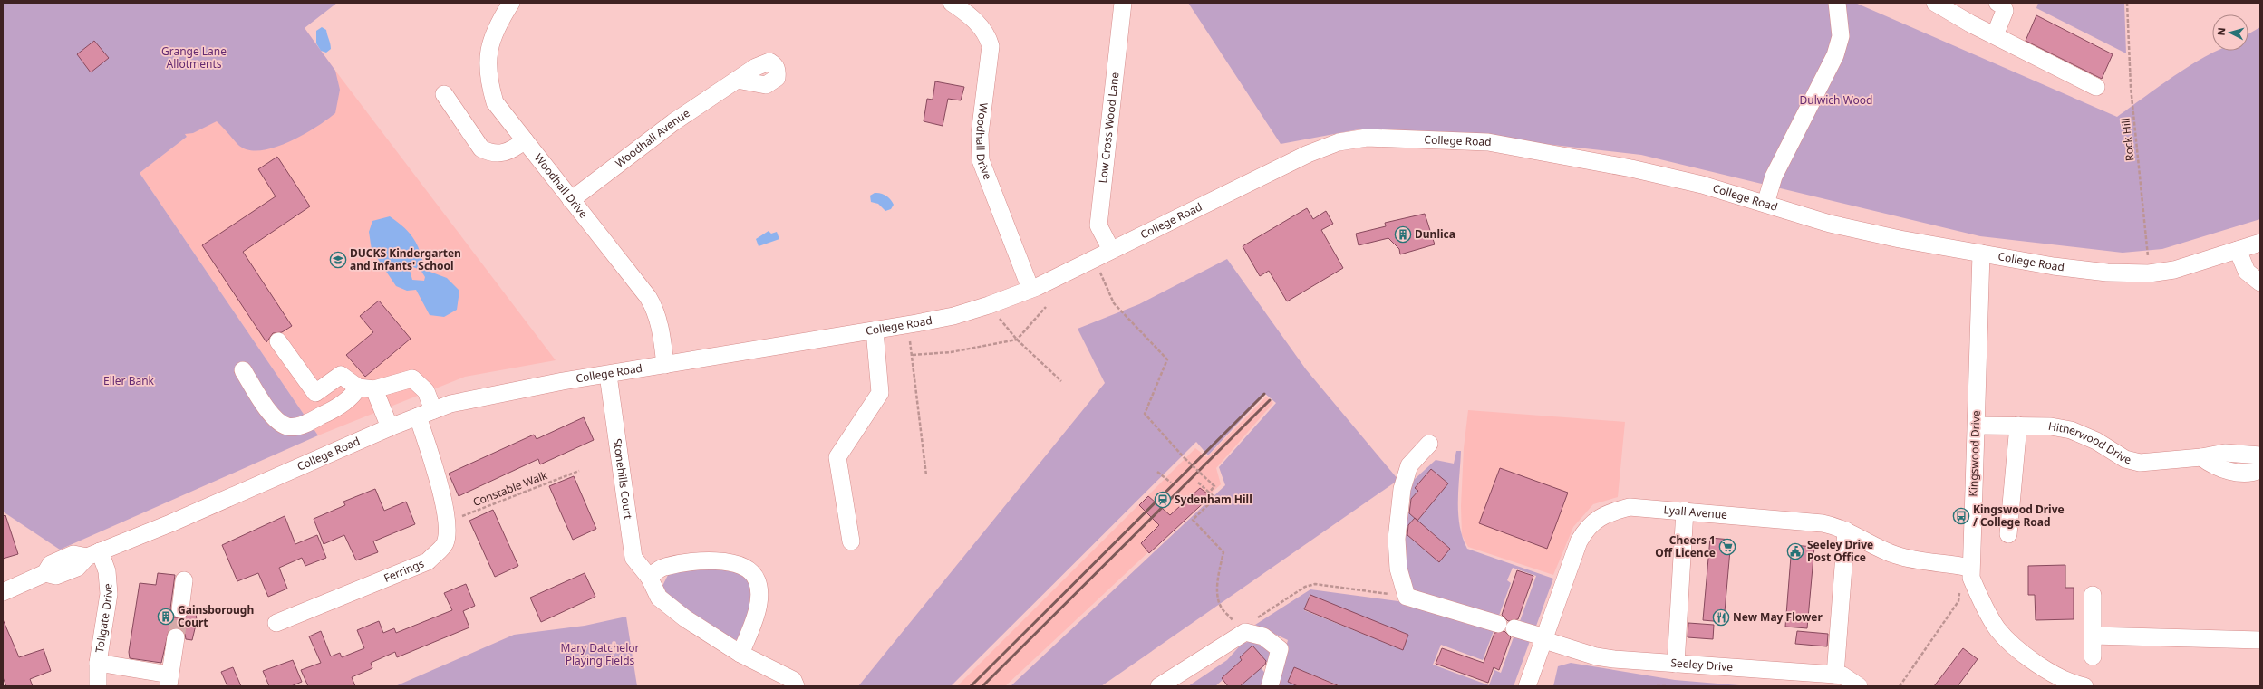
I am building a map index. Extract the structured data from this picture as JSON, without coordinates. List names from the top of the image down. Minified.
{"streets":{"street":["Low Cross Wood Lane","Woodhall Avenue","Woodhall Drive","College Road","Hitherwood Drive","Kingswood Drive","Stonehills Court","Lyall Avenue","Ferrings","Tollgate Drive","Seeley Drive"],"path":["Rock Hill","Constable Walk"]},"crossings":[["Low Cross Wood Lane","College Road"],["Woodhall Avenue","Woodhall Drive"],["Rock Hill","College Road"],["Woodhall Drive","College Road"],["College Road","Kingswood Drive"],["College Road","Stonehills Court"],["College Road","Ferrings"],["College Road","Tollgate Drive"],["Hitherwood Drive","Kingswood Drive"],["Kingswood Drive","Lyall Avenue"],["Constable Walk","Ferrings"],["Lyall Avenue","Seeley Drive"]],"parks":["Grange Lane Allotments","Dulwich Wood","Eller Bank","Mary Datchelor Playing Fields"],"places":{"building":["Dunlica","Gainsborough Court"],"school or university":["DUCKS Kindergarten and Infants' School"],"station":["Sydenham Hill"],"bus stop":["Kingswood Drive / College Road"],"supermarket":["Cheers 1 Off Licence"],"public building":["Seeley Drive Post Office"],"restaurant":["New May Flower"]},"north":"left"}
